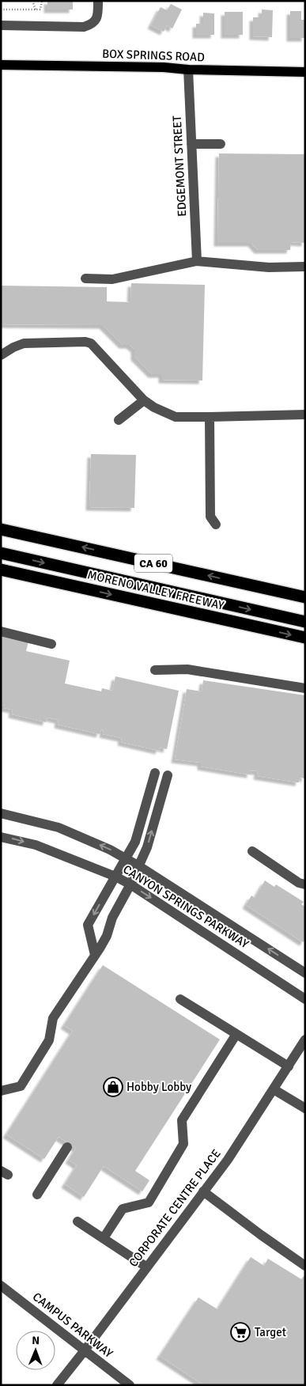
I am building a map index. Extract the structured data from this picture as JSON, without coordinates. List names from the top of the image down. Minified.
{"streets":{"highway":["CA 60","MORENO VALLEY FREEWAY"],"main road":["BOX SPRINGS ROAD"],"street":["EDGEMONT STREET","CANYON SPRINGS PARKWAY","CORPORATE CENTRE PLACE","CAMPUS PARKWAY"]},"crossings":[["BOX SPRINGS ROAD","EDGEMONT STREET"],["CORPORATE CENTRE PLACE","CAMPUS PARKWAY"]],"places":{"shop":["Hobby Lobby"],"supermarket":["Target"]},"north":"top"}
